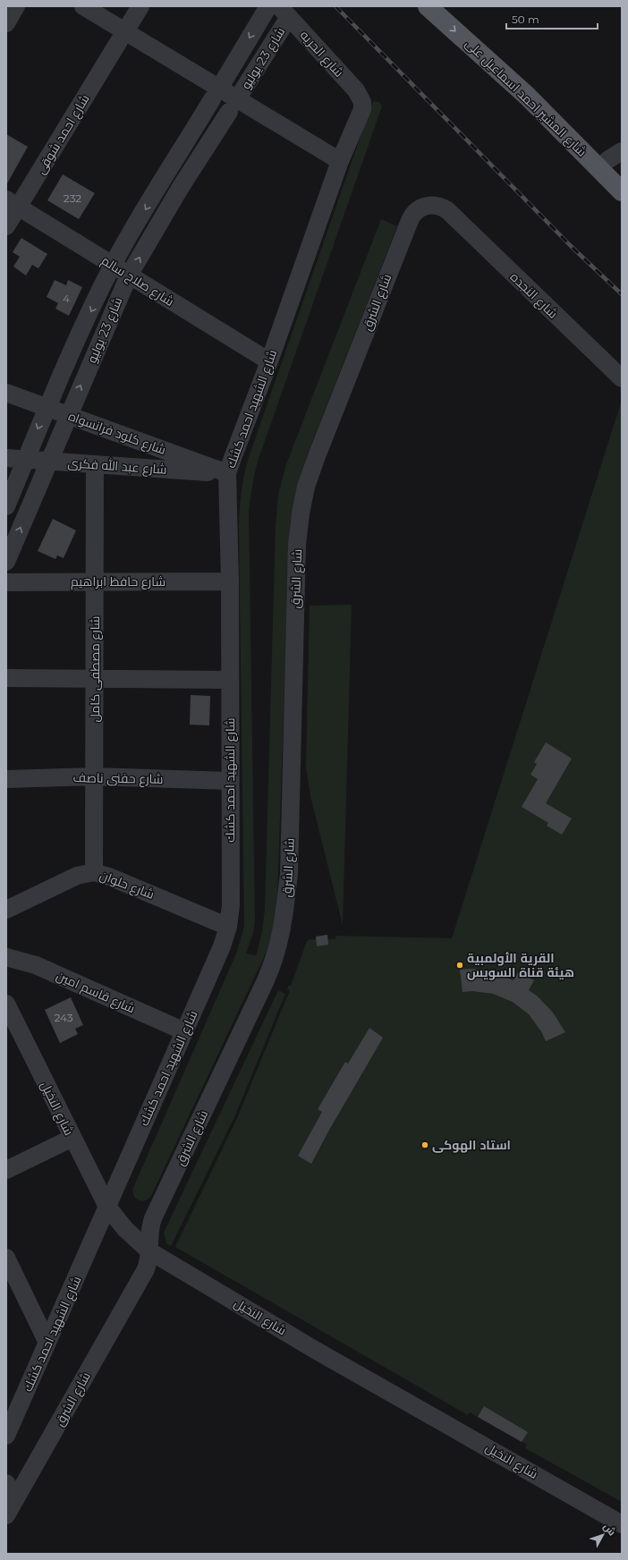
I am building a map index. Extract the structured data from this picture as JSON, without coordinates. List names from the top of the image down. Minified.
{"streets":{"main road":["شارع المشير احمد اسماعيل على"],"street":["شارع الحريه","شارع 23 يوليو","شارع احمد شوقى","شارع صلاح سالم","شارع النجده","شارع الشرق","شارع الشهيد احمد كشك","شارع كلود فرانسواه","شارع عبد الله فكرى","شارع حافظ ابراهيم","شارع مصطفى كامل","شارع حفنى ناصف","شارع حلوان","شارع قاسم امين","شارع النخيل"]},"crossings":[["شارع الحريه","شارع 23 يوليو"],["شارع الحريه","شارع الشهيد احمد كشك"],["شارع 23 يوليو","شارع صلاح سالم"],["شارع 23 يوليو","شارع كلود فرانسواه"],["شارع 23 يوليو","شارع عبد الله فكرى"],["شارع احمد شوقى","شارع صلاح سالم"],["شارع صلاح سالم","شارع الشهيد احمد كشك"],["شارع النجده","شارع الشرق"],["شارع الشرق","شارع النخيل"],["شارع الشهيد احمد كشك","شارع كلود فرانسواه"],["شارع الشهيد احمد كشك","شارع عبد الله فكرى"],["شارع الشهيد احمد كشك","شارع حافظ ابراهيم"],["شارع الشهيد احمد كشك","شارع حفنى ناصف"],["شارع الشهيد احمد كشك","شارع حلوان"],["شارع الشهيد احمد كشك","شارع قاسم امين"],["شارع الشهيد احمد كشك","شارع النخيل"],["شارع كلود فرانسواه","شارع عبد الله فكرى"],["شارع عبد الله فكرى","شارع مصطفى كامل"],["شارع حافظ ابراهيم","شارع مصطفى كامل"],["شارع مصطفى كامل","شارع حفنى ناصف"],["شارع مصطفى كامل","شارع حلوان"]],"places":["القرية الأولمبية هيئة قناة السويس","استاد الهوكى"],"house_numbers":["232","4","243"],"scale_bar":"50 m","north":"top right"}
